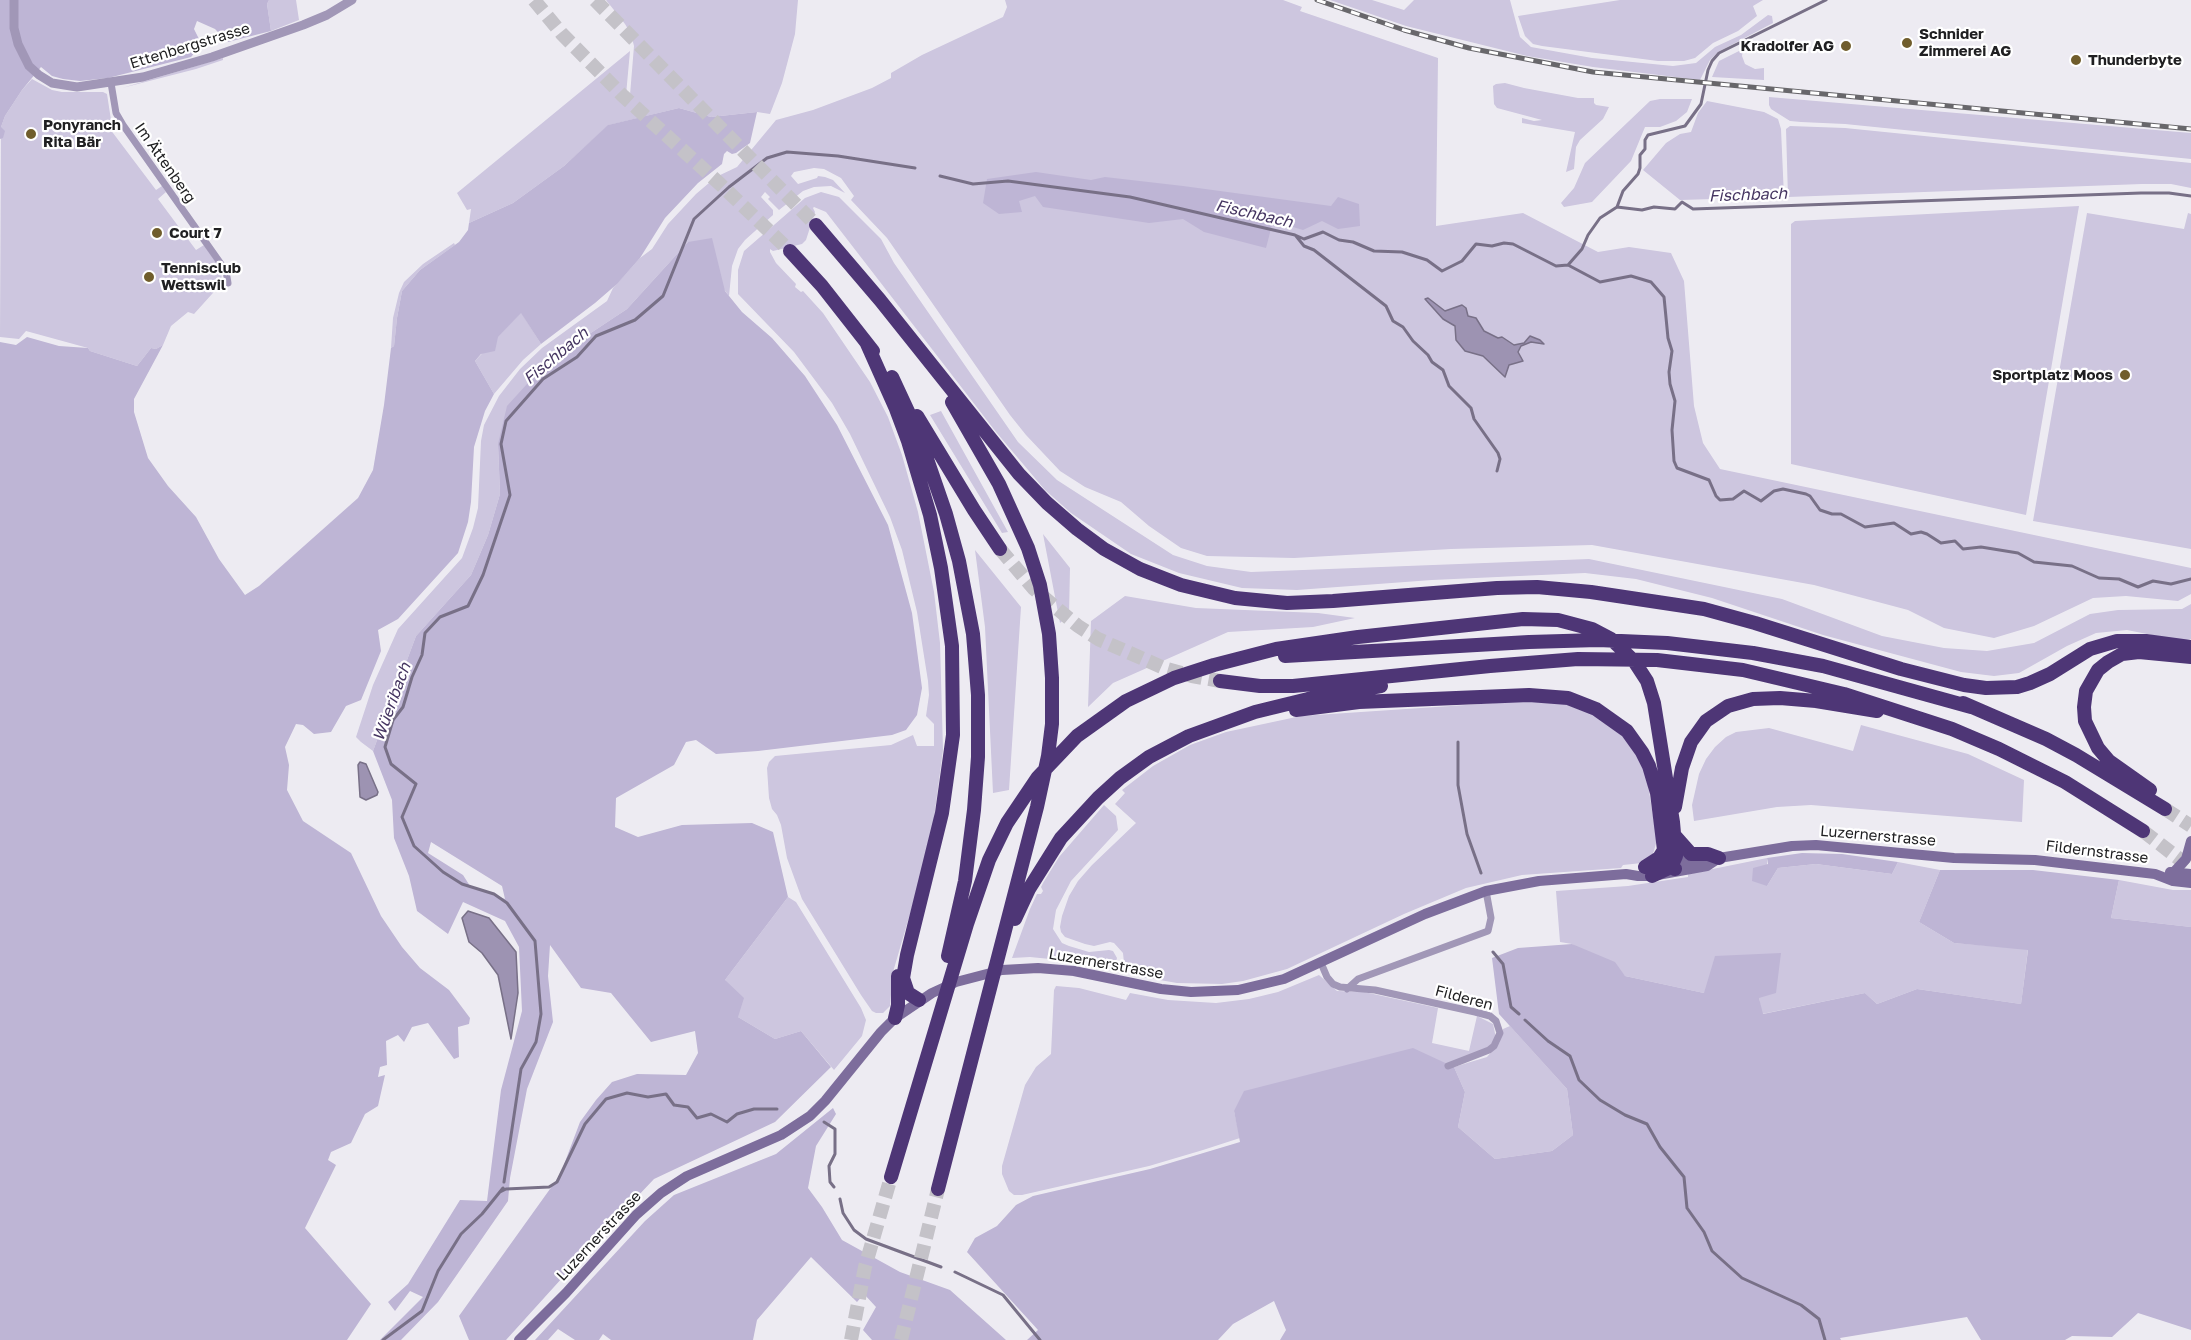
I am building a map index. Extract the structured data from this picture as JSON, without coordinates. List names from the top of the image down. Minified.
{"streets":{"main road":["Luzernerstrasse","Fildernstrasse"],"street":["Ettenbergstrasse","Im Ättenberg","Filderen"]},"crossings":[["Ettenbergstrasse","Im Ättenberg"],["Luzernerstrasse","Fildernstrasse"]],"water":["Fischbach","Wüeribach"],"places":["Schnider Zimmerei AG","Kradolfer AG","Thunderbyte","Ponyranch Rita Bär","Court 7","Tennisclub Wettswil","Sportplatz Moos"]}
